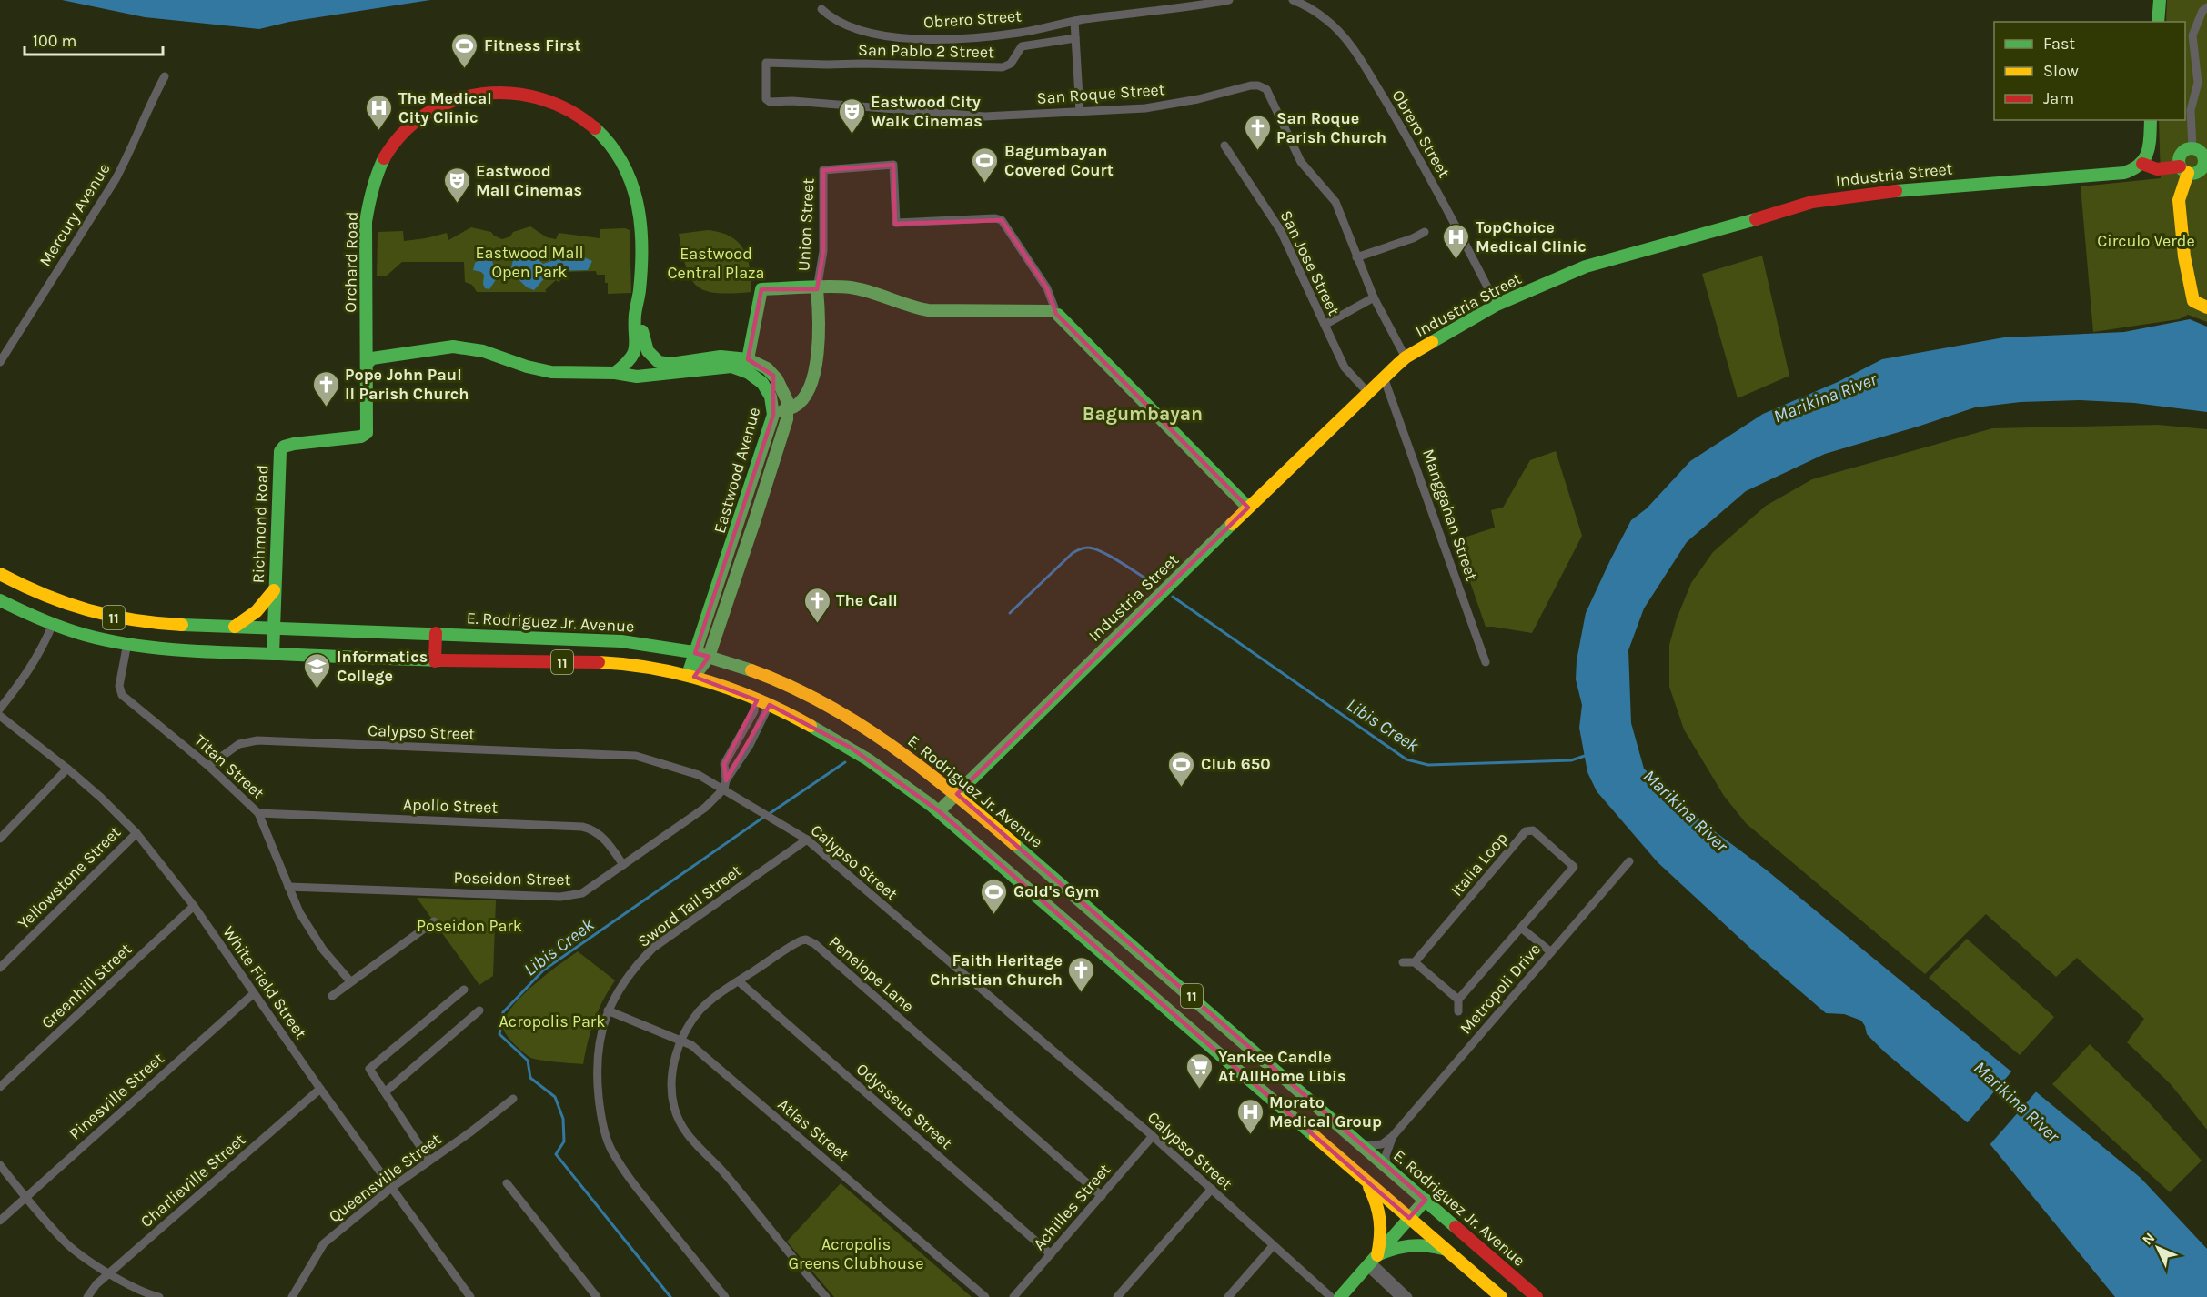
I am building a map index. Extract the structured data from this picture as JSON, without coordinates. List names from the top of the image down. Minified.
{"streets":{"street":["Obrero Street","San Pablo 2 Street","San Roque Street","Industria Street","Mercury Avenue","Union Street","Orchard Road","San Jose Street","Eastwood Avenue","Manggahan Street","Richmond Road","11","E. Rodriguez Jr. Avenue","Calypso Street","Titan Street","Apollo Street","Italia Loop","Yellowstone Street","Poseidon Street","Sword Tail Street","Penelope Lane","White Field Street","Greenhill Street","Metropoli Drive","Pinesville Street","Odysseus Street","Atlas Street","Queensville Street","Charlieville Street","Achilles Street"]},"crossings":[["Obrero Street","Industria Street"],["San Pablo 2 Street","San Roque Street"],["San Roque Street","Industria Street"],["Industria Street","San Jose Street"],["Industria Street","Manggahan Street"],["Industria Street","11"],["Industria Street","E. Rodriguez Jr. Avenue"],["Orchard Road","Eastwood Avenue"],["Orchard Road","Richmond Road"],["Eastwood Avenue","Richmond Road"],["Eastwood Avenue","11"],["Eastwood Avenue","E. Rodriguez Jr. Avenue"],["Richmond Road","11"],["Richmond Road","E. Rodriguez Jr. Avenue"],["11","Titan Street"],["11","Poseidon Street"],["E. Rodriguez Jr. Avenue","Metropoli Drive"],["Calypso Street","Titan Street"],["Calypso Street","Poseidon Street"],["Calypso Street","Sword Tail Street"],["Calypso Street","Achilles Street"],["Titan Street","Apollo Street"],["Titan Street","Poseidon Street"],["Apollo Street","Poseidon Street"],["Yellowstone Street","White Field Street"],["Sword Tail Street","Atlas Street"],["Penelope Lane","Odysseus Street"],["Penelope Lane","Atlas Street"],["Penelope Lane","Achilles Street"],["White Field Street","Greenhill Street"],["White Field Street","Pinesville Street"],["White Field Street","Queensville Street"],["White Field Street","Charlieville Street"],["Odysseus Street","Achilles Street"]],"districts":["Bagumbayan"],"water":["Marikina River","Libis Creek"],"parks":["Circulo Verde","Eastwood Mall Open Park","Eastwood Central Plaza","Poseidon Park","Acropolis Park","Acropolis Greens Clubhouse"],"places":{"sports":["Fitness First","Bagumbayan Covered Court","Club 650","Gold's Gym"],"hospital":["The Medical City Clinic","TopChoice Medical Clinic","Morato Medical Group"],"theatre":["Eastwood City Walk Cinemas","Eastwood Mall Cinemas"],"church":["San Roque Parish Church","Pope John Paul II Parish Church","The Call","Faith Heritage Christian Church"],"school or university":["Informatics College"],"supermarket":["Yankee Candle At AllHome Libis"]},"legend":["Fast","Slow","Jam"],"scale_bar":"100 m","north":"top left"}
